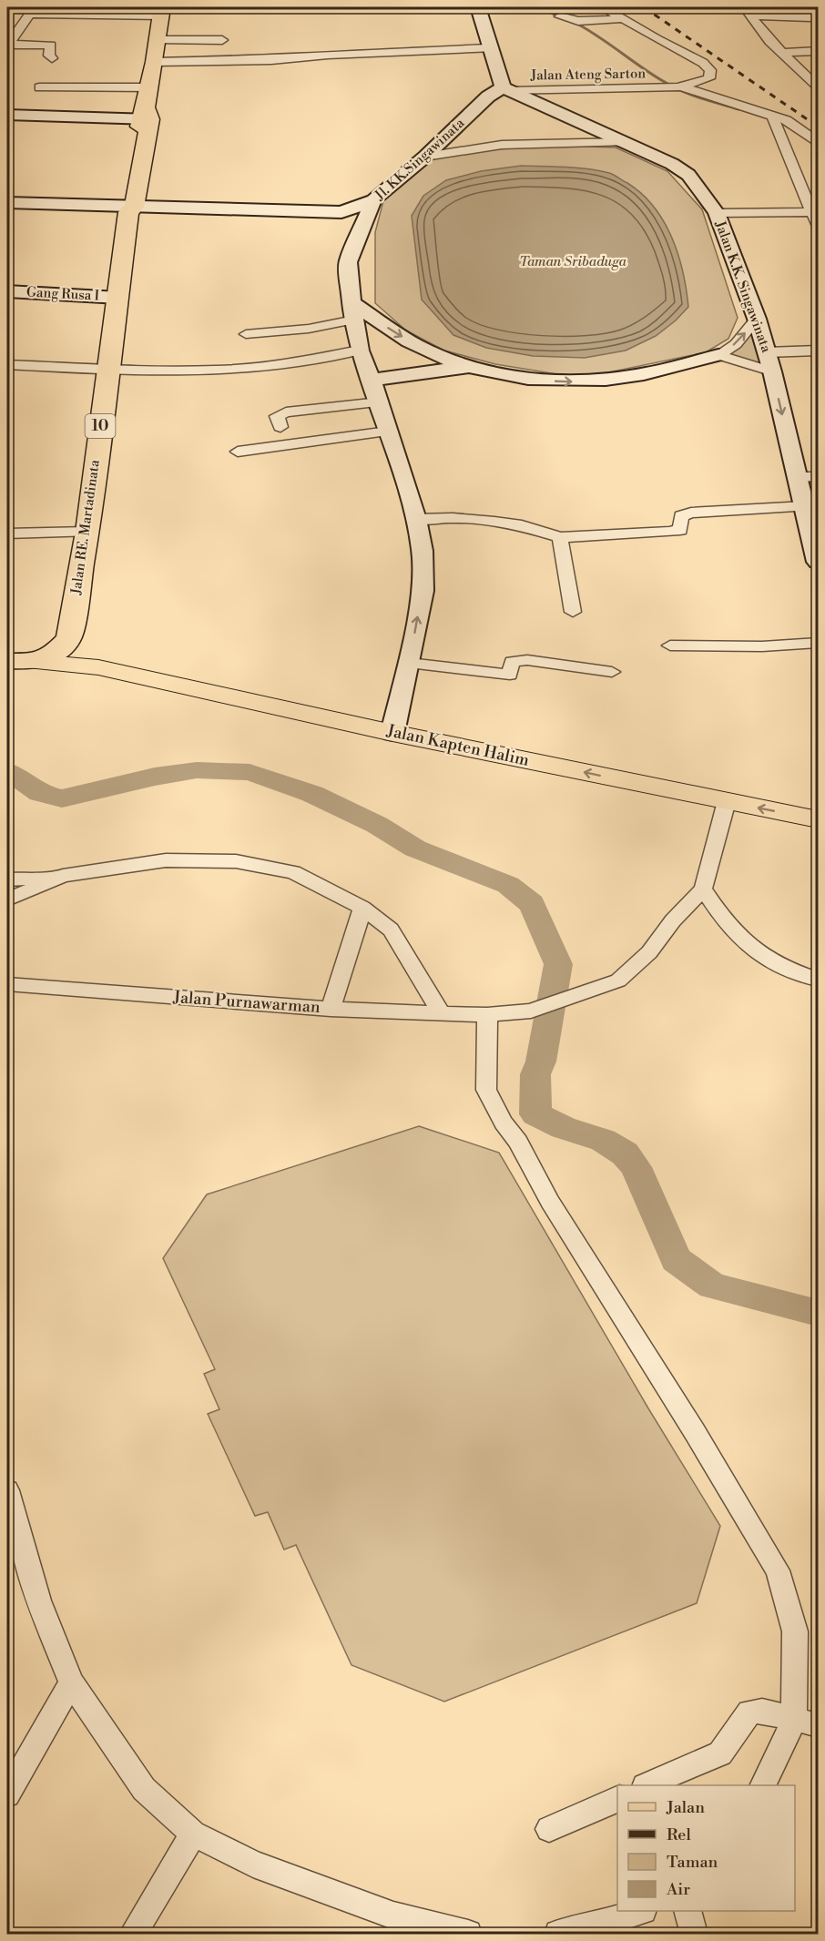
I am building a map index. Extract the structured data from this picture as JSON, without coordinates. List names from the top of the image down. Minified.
{"streets":{"highway":["10","Jalan RE. Martadinata"],"main road":["Jalan Kapten Halim"],"street":["Jalan Ateng Sarton","Jl. KK.Singawinata","Jalan K.K. Singawinata","Gang Rusa I","Jalan Purnawarman"]},"crossings":[["Jalan Ateng Sarton","Jl. KK.Singawinata"],["Jalan Ateng Sarton","Jalan K.K. Singawinata"],["Jl. KK.Singawinata","Jalan K.K. Singawinata"],["Jl. KK.Singawinata","Jalan Kapten Halim"],["Gang Rusa I","Jalan RE. Martadinata"],["Jalan RE. Martadinata","Jalan Kapten Halim"]],"one_way":["Jalan Kapten Halim"],"parks":["Taman Sribaduga"],"legend":["Jalan","Rel","Taman","Air"]}
